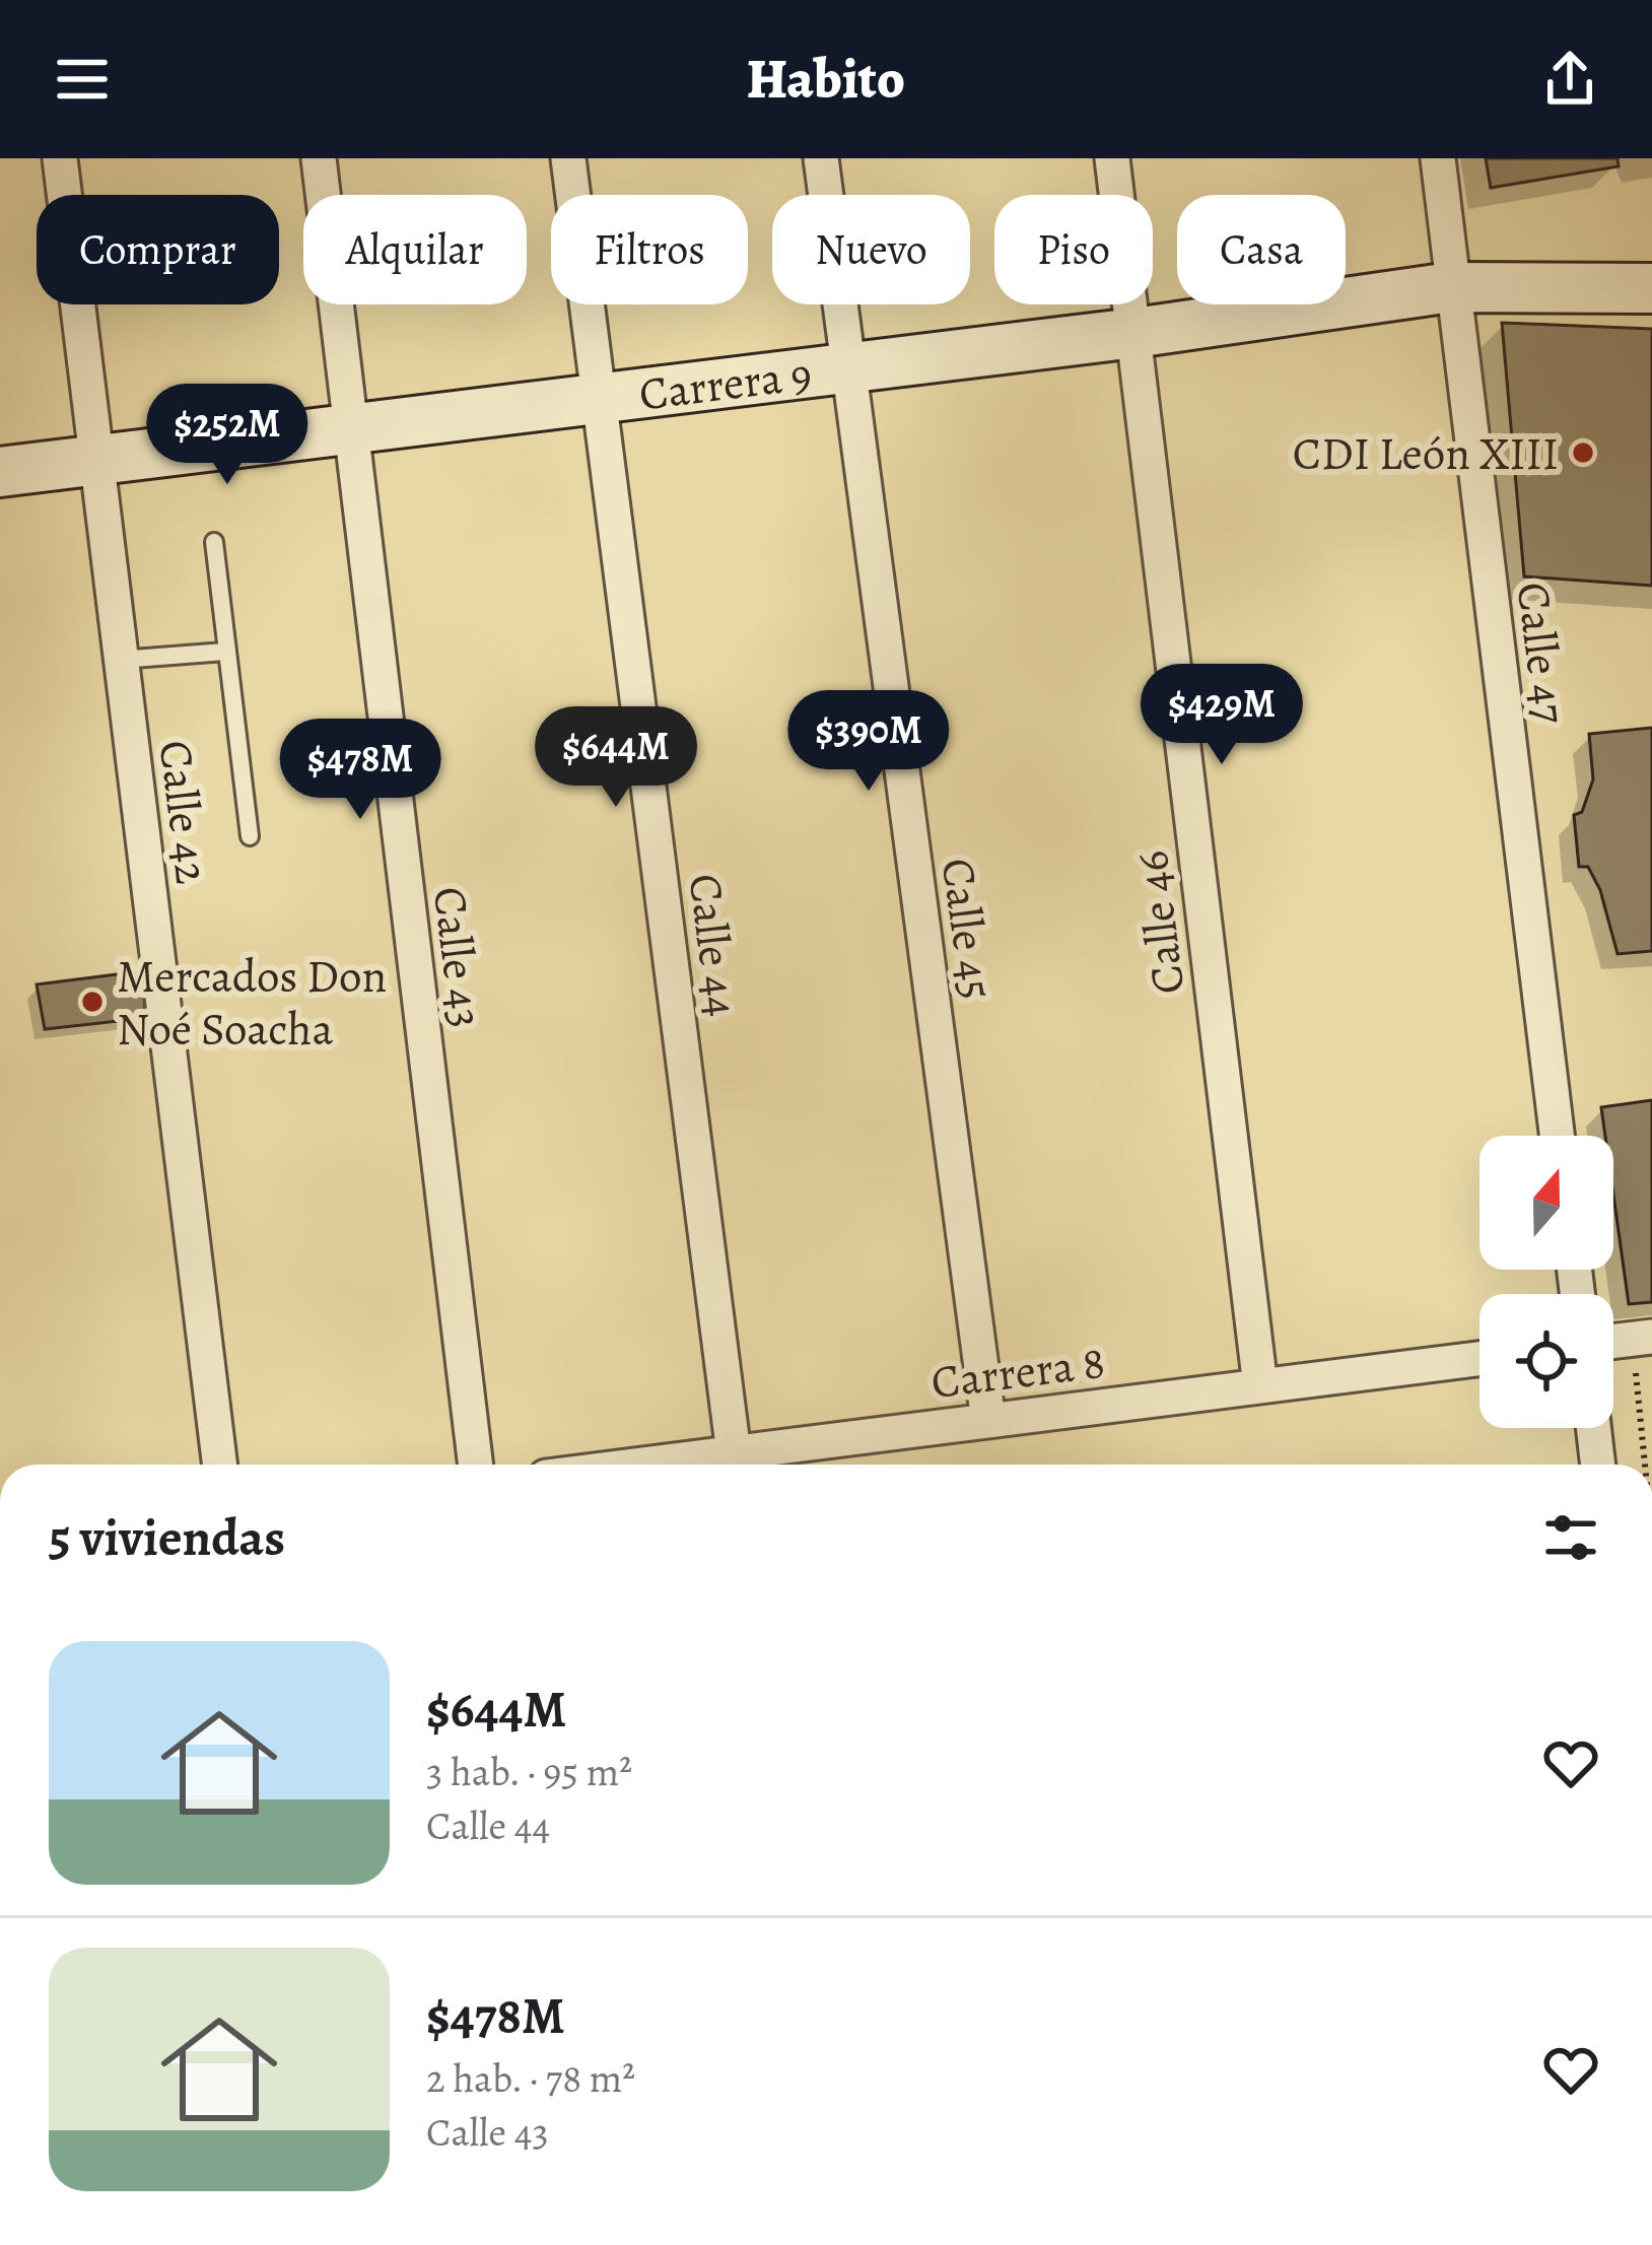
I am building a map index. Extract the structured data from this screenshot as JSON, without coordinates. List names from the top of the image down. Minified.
{"streets":{"street":["Carrera 9","Calle 47","Calle 42","Calle 46","Calle 45","Calle 44","Calle 43","Carrera 8"]},"crossings":[["Carrera 9","Calle 47"],["Carrera 9","Calle 42"],["Carrera 9","Calle 46"],["Carrera 9","Calle 45"],["Carrera 9","Calle 44"],["Carrera 9","Calle 43"],["Calle 46","Carrera 8"],["Calle 45","Carrera 8"],["Calle 44","Carrera 8"]],"places":["CDI León XIII","Mercados Don Noé Soacha"],"north":"top","page":{"header":"Habito","chip":["Comprar","Alquilar","Filtros","Nuevo","Piso","Casa"],"price":["$252M","$429M","$390M","$644M","$478M"],"heading":"5 viviendas","list":[{"name":"$644M","note":"3 hab. · 95 m² · Calle 44"},{"name":"$478M","note":"2 hab. · 78 m² · Calle 43"}]}}
